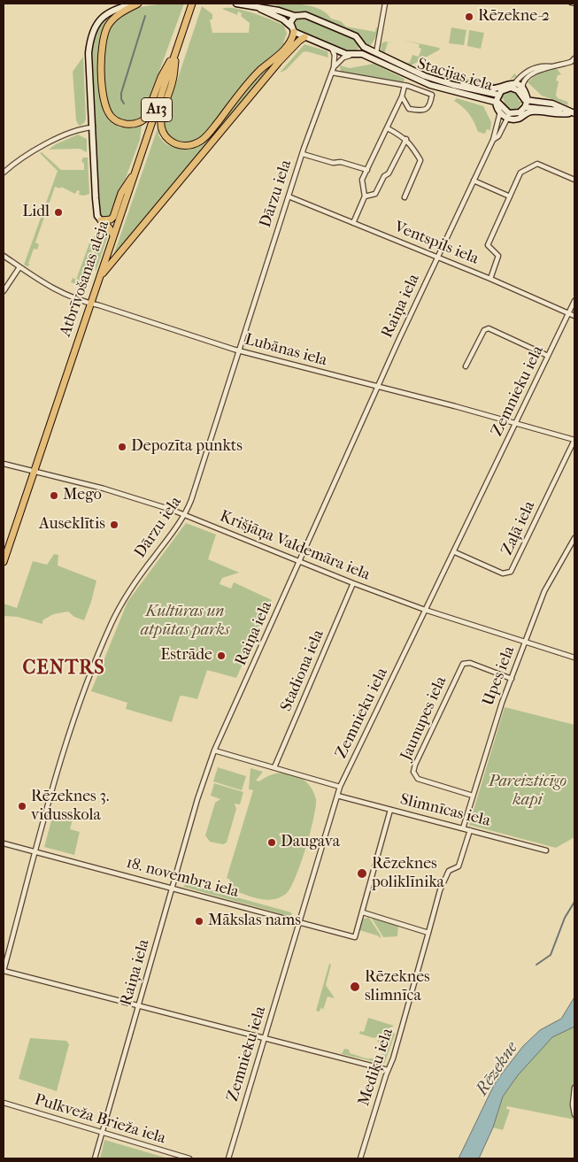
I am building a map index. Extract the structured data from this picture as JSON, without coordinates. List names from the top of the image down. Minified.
{"streets":{"main road":["Stacijas iela","A13","Atbrīvošanas aleja"],"street":["Dārzu iela","Ventspils iela","Raiņa iela","Lubānas iela","Zemnieku iela","Zaļā iela","Krišjāņa Valdemāra iela","Stadiona iela","Upes iela","Jaunupes iela","Slimnīcas iela","18. novembra iela","Mediķu iela","Pulkveža Brieža iela"]},"crossings":[["Stacijas iela","Dārzu iela"],["Stacijas iela","Raiņa iela"],["Dārzu iela","Ventspils iela"],["Dārzu iela","Lubānas iela"],["Dārzu iela","Krišjāņa Valdemāra iela"],["Dārzu iela","18. novembra iela"],["Ventspils iela","Raiņa iela"],["Ventspils iela","Zemnieku iela"],["Atbrīvošanas aleja","Lubānas iela"],["Atbrīvošanas aleja","Krišjāņa Valdemāra iela"],["Raiņa iela","Lubānas iela"],["Raiņa iela","Krišjāņa Valdemāra iela"],["Raiņa iela","18. novembra iela"],["Raiņa iela","Pulkveža Brieža iela"],["Lubānas iela","Zemnieku iela"],["Lubānas iela","Zaļā iela"],["Zemnieku iela","Zaļā iela"],["Zemnieku iela","Krišjāņa Valdemāra iela"],["Zemnieku iela","Slimnīcas iela"],["Zemnieku iela","18. novembra iela"],["Krišjāņa Valdemāra iela","Stadiona iela"],["Krišjāņa Valdemāra iela","Upes iela"],["Upes iela","Jaunupes iela"],["Upes iela","Slimnīcas iela"],["Slimnīcas iela","Mediķu iela"]],"districts":["CENTRS"],"water":["Rēzekne"],"parks":["Kultūras un atpūtas parks","Pareizticīgo kapi"],"places":["Rēzekne-2","Lidl","Depozīta punkts","Mego","Auseklītis","Estrāde","Rēzeknes 3. vidusskola","Daugava","Rēzeknes poliklīnika","Mākslas nams","Rēzeknes slimnīca"]}
